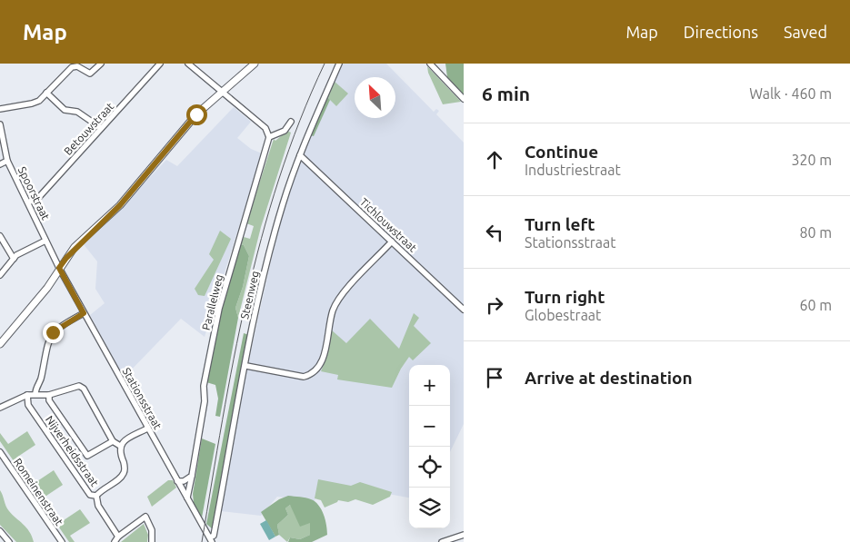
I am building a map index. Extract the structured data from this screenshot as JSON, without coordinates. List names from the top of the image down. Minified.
{"streets":{"street":["Betouwstraat","Spoorstraat","Tichlouwstraat","Steenweg","Parallelweg","Stationsstraat","Nijverheidsstraat","Romeinenstraat"]},"crossings":[["Betouwstraat","Spoorstraat"],["Spoorstraat","Stationsstraat"],["Tichlouwstraat","Steenweg"],["Steenweg","Stationsstraat"],["Parallelweg","Stationsstraat"]],"north":"top left","page":{"header":"Map","nav":["Map","Directions","Saved"],"heading":["6 min","Walk · 460 m"],"list":[["Continue","Industriestraat","320 m"],["Turn left","Stationsstraat","80 m"],["Turn right","Globestraat","60 m"],"Arrive at destination"],"map_buttons":["+","−"]}}
